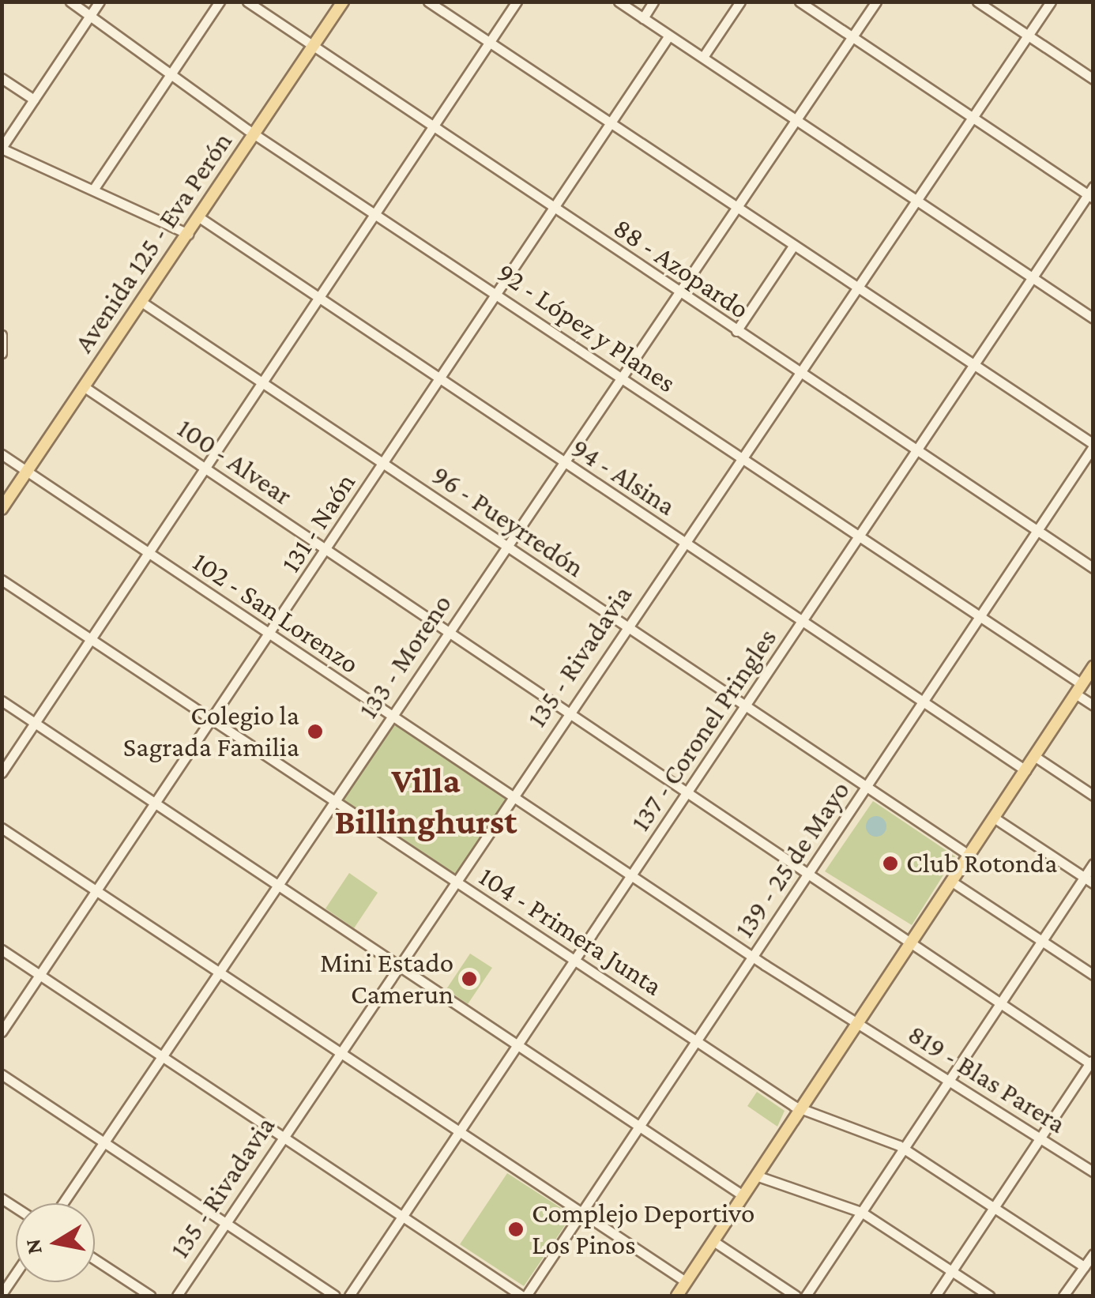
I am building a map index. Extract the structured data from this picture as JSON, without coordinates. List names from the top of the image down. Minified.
{"streets":{"main road":["Avenida 125 - Eva Perón"],"street":["88 - Azopardo","92 - López y Planes","100 - Alvear","94 - Alsina","96 - Pueyrredón","131 - Naón","102 - San Lorenzo","133 - Moreno","135 - Rivadavia","137 - Coronel Pringles","139 - 25 de Mayo","104 - Primera Junta","819 - Blas Parera"]},"crossings":[["Avenida 125 - Eva Perón","88 - Azopardo"],["Avenida 125 - Eva Perón","92 - López y Planes"],["Avenida 125 - Eva Perón","100 - Alvear"],["Avenida 125 - Eva Perón","94 - Alsina"],["Avenida 125 - Eva Perón","96 - Pueyrredón"],["Avenida 125 - Eva Perón","102 - San Lorenzo"],["88 - Azopardo","131 - Naón"],["88 - Azopardo","133 - Moreno"],["88 - Azopardo","135 - Rivadavia"],["88 - Azopardo","137 - Coronel Pringles"],["88 - Azopardo","139 - 25 de Mayo"],["92 - López y Planes","131 - Naón"],["92 - López y Planes","133 - Moreno"],["92 - López y Planes","135 - Rivadavia"],["92 - López y Planes","137 - Coronel Pringles"],["92 - López y Planes","139 - 25 de Mayo"],["100 - Alvear","131 - Naón"],["100 - Alvear","133 - Moreno"],["100 - Alvear","135 - Rivadavia"],["100 - Alvear","137 - Coronel Pringles"],["100 - Alvear","139 - 25 de Mayo"],["94 - Alsina","131 - Naón"],["94 - Alsina","133 - Moreno"],["94 - Alsina","135 - Rivadavia"],["94 - Alsina","137 - Coronel Pringles"],["94 - Alsina","139 - 25 de Mayo"],["96 - Pueyrredón","131 - Naón"],["96 - Pueyrredón","133 - Moreno"],["96 - Pueyrredón","135 - Rivadavia"],["96 - Pueyrredón","137 - Coronel Pringles"],["96 - Pueyrredón","139 - 25 de Mayo"],["131 - Naón","102 - San Lorenzo"],["131 - Naón","104 - Primera Junta"],["102 - San Lorenzo","133 - Moreno"],["102 - San Lorenzo","135 - Rivadavia"],["102 - San Lorenzo","137 - Coronel Pringles"],["102 - San Lorenzo","139 - 25 de Mayo"],["102 - San Lorenzo","819 - Blas Parera"],["133 - Moreno","104 - Primera Junta"],["135 - Rivadavia","104 - Primera Junta"],["137 - Coronel Pringles","104 - Primera Junta"],["139 - 25 de Mayo","104 - Primera Junta"]],"districts":["Villa Billinghurst"],"places":["Colegio la Sagrada Familia","Club Rotonda","Mini Estado Camerun","Complejo Deportivo Los Pinos"],"north":"left"}
